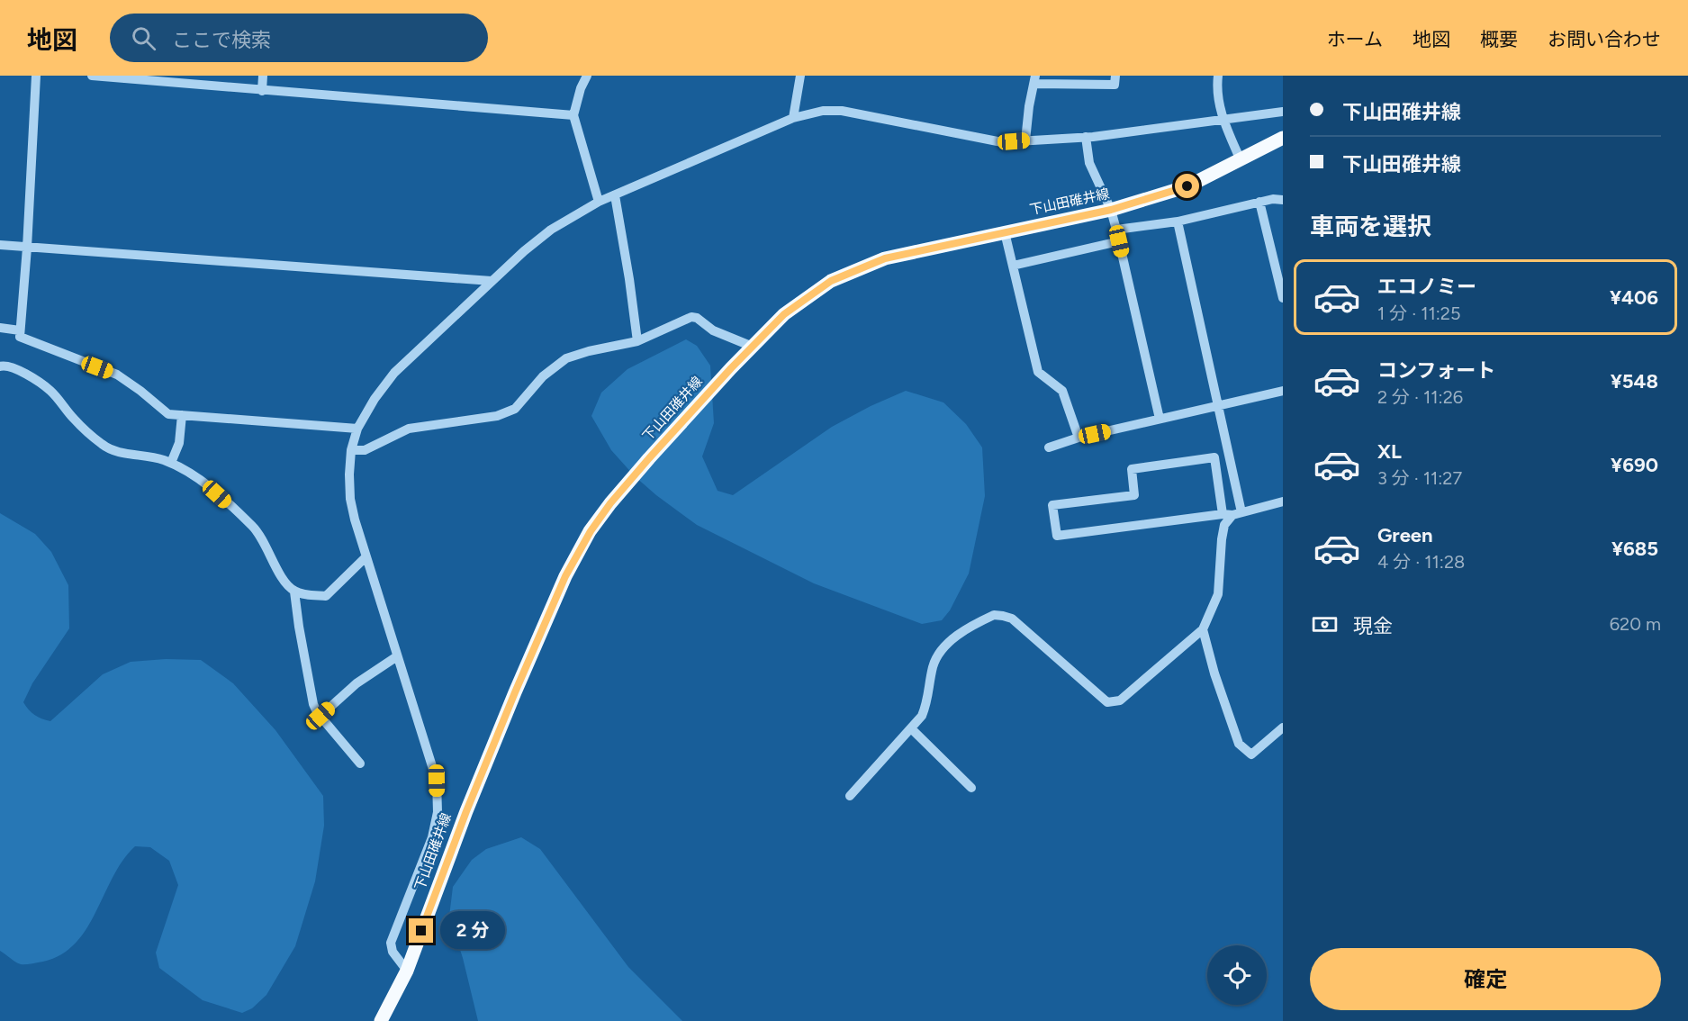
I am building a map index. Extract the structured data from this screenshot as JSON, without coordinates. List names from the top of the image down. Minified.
{"streets":{"main road":["下山田碓井線"]},"page":{"header":"地図","search":"ここで検索","nav":["ホーム","地図","概要","お問い合わせ"],"banner":["下山田碓井線","下山田碓井線"],"heading":"車両を選択","list":[{"name":"エコノミー","note":"1 分 · 11:25","value":"¥406"},{"name":"コンフォート","note":"2 分 · 11:26","value":"¥548"},{"name":"XL","note":"3 分 · 11:27","value":"¥690"},{"name":"Green","note":"4 分 · 11:28","value":"¥685"}],"pay":["現金","620 m"],"bubble":"2 分","buttons":"確定"}}
